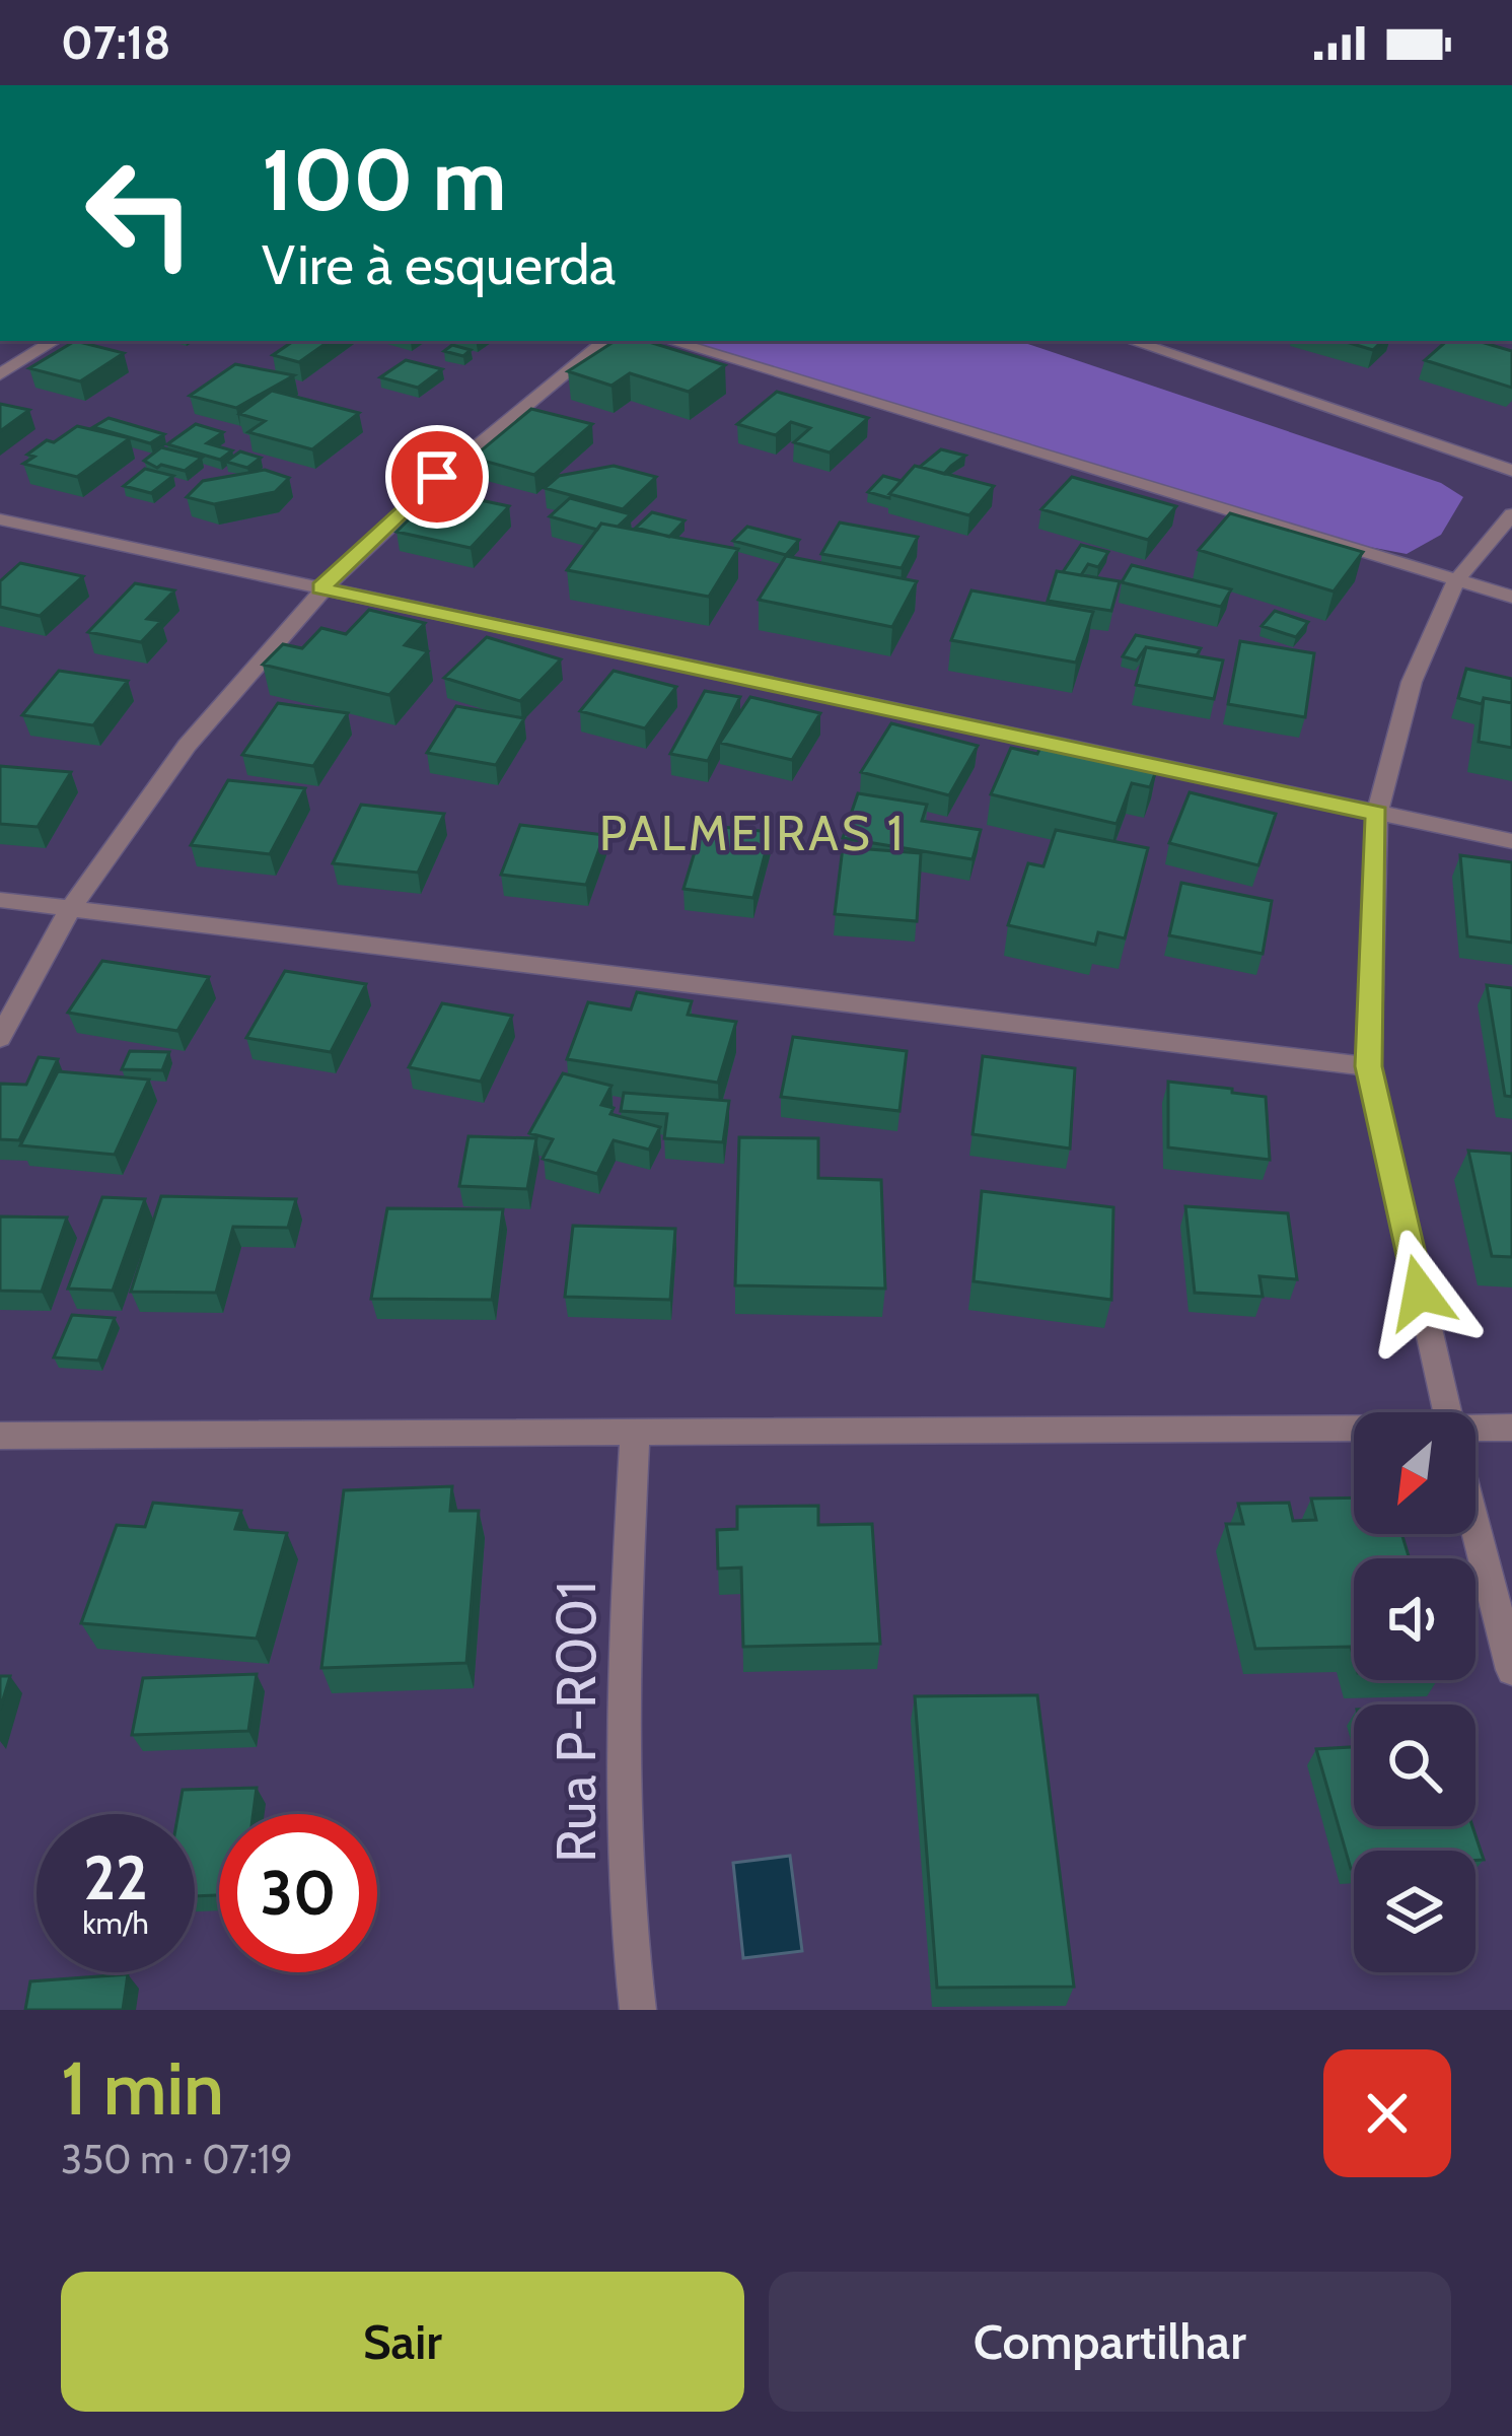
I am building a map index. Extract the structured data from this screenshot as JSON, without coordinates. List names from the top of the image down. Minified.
{"streets":{"street":["Rua P-R001"]},"districts":["PALMEIRAS 1"],"north":"bottom left","page":{"status":"07:18","turn":["100 m","Vire à esquerda"],"speed":"22 km/h","limit":"30","heading":["1 min","350 m · 07:19"],"buttons":["Sair","Compartilhar"]}}
